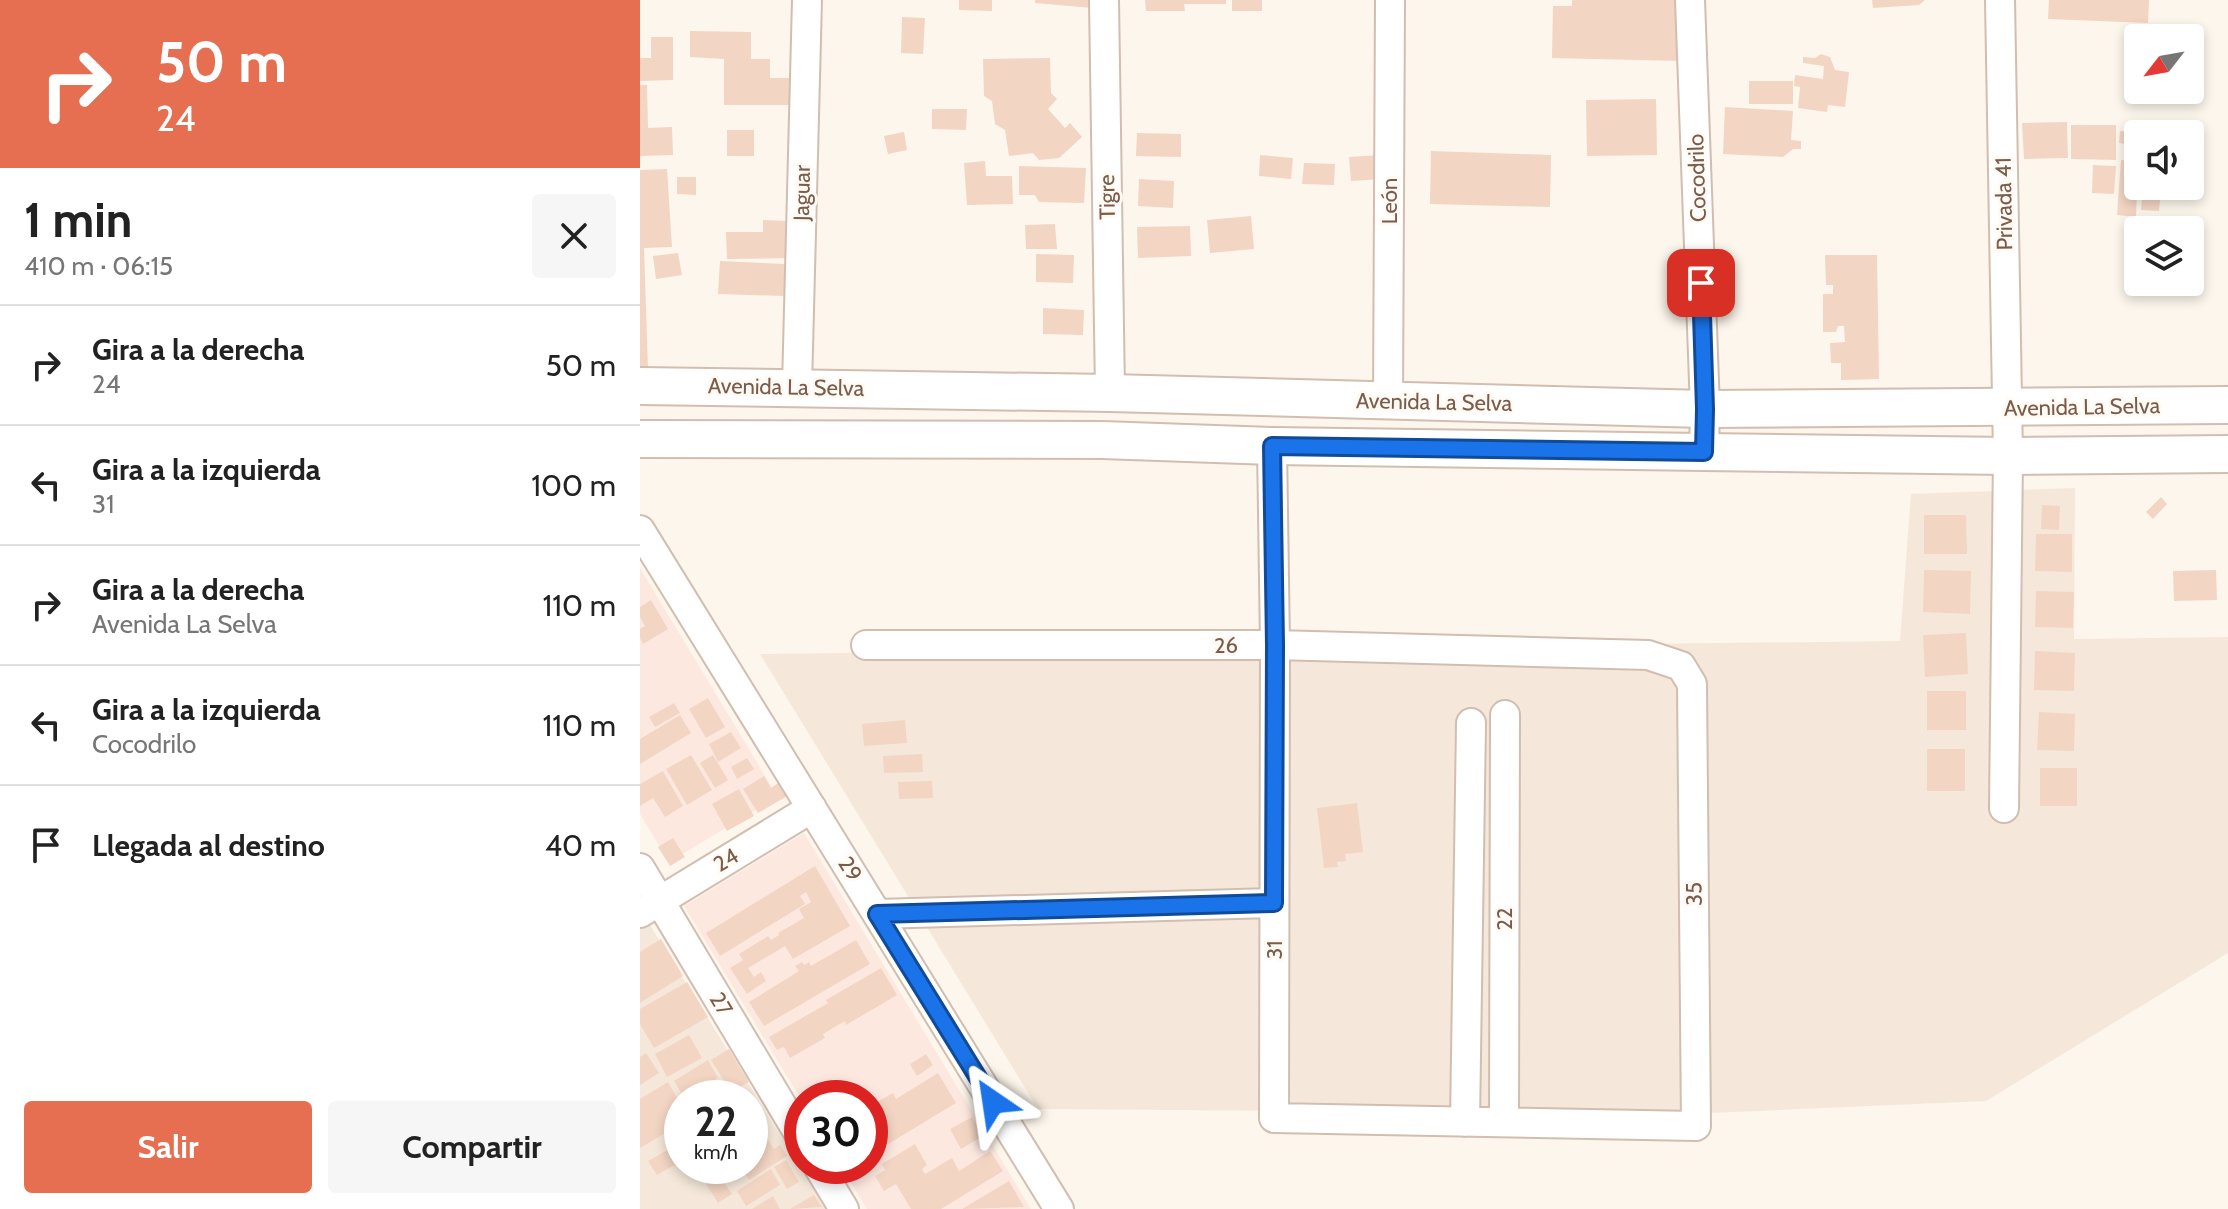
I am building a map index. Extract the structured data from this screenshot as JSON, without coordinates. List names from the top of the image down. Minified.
{"streets":{"street":["Cocodrilo","Jaguar","Tigre","León","Privada 41","Avenida La Selva","26","24","29","35","22","31","27"]},"crossings":[["Cocodrilo","Avenida La Selva"],["Jaguar","Avenida La Selva"],["Tigre","Avenida La Selva"],["León","Avenida La Selva"],["Privada 41","Avenida La Selva"],["Avenida La Selva","31"],["26","35"],["26","31"],["24","29"],["24","27"],["35","22"]],"north":"bottom left","page":{"turn":["50 m","24"],"heading":["1 min","410 m · 06:15"],"list":[{"name":"Gira a la derecha","note":"24","value":"50 m"},{"name":"Gira a la izquierda","note":"31","value":"100 m"},{"name":"Gira a la derecha","note":"Avenida La Selva","value":"110 m"},{"name":"Gira a la izquierda","note":"Cocodrilo","value":"110 m"},{"name":"Llegada al destino","value":"40 m"}],"speed":"22 km/h","limit":"30","buttons":["Salir","Compartir"]}}
